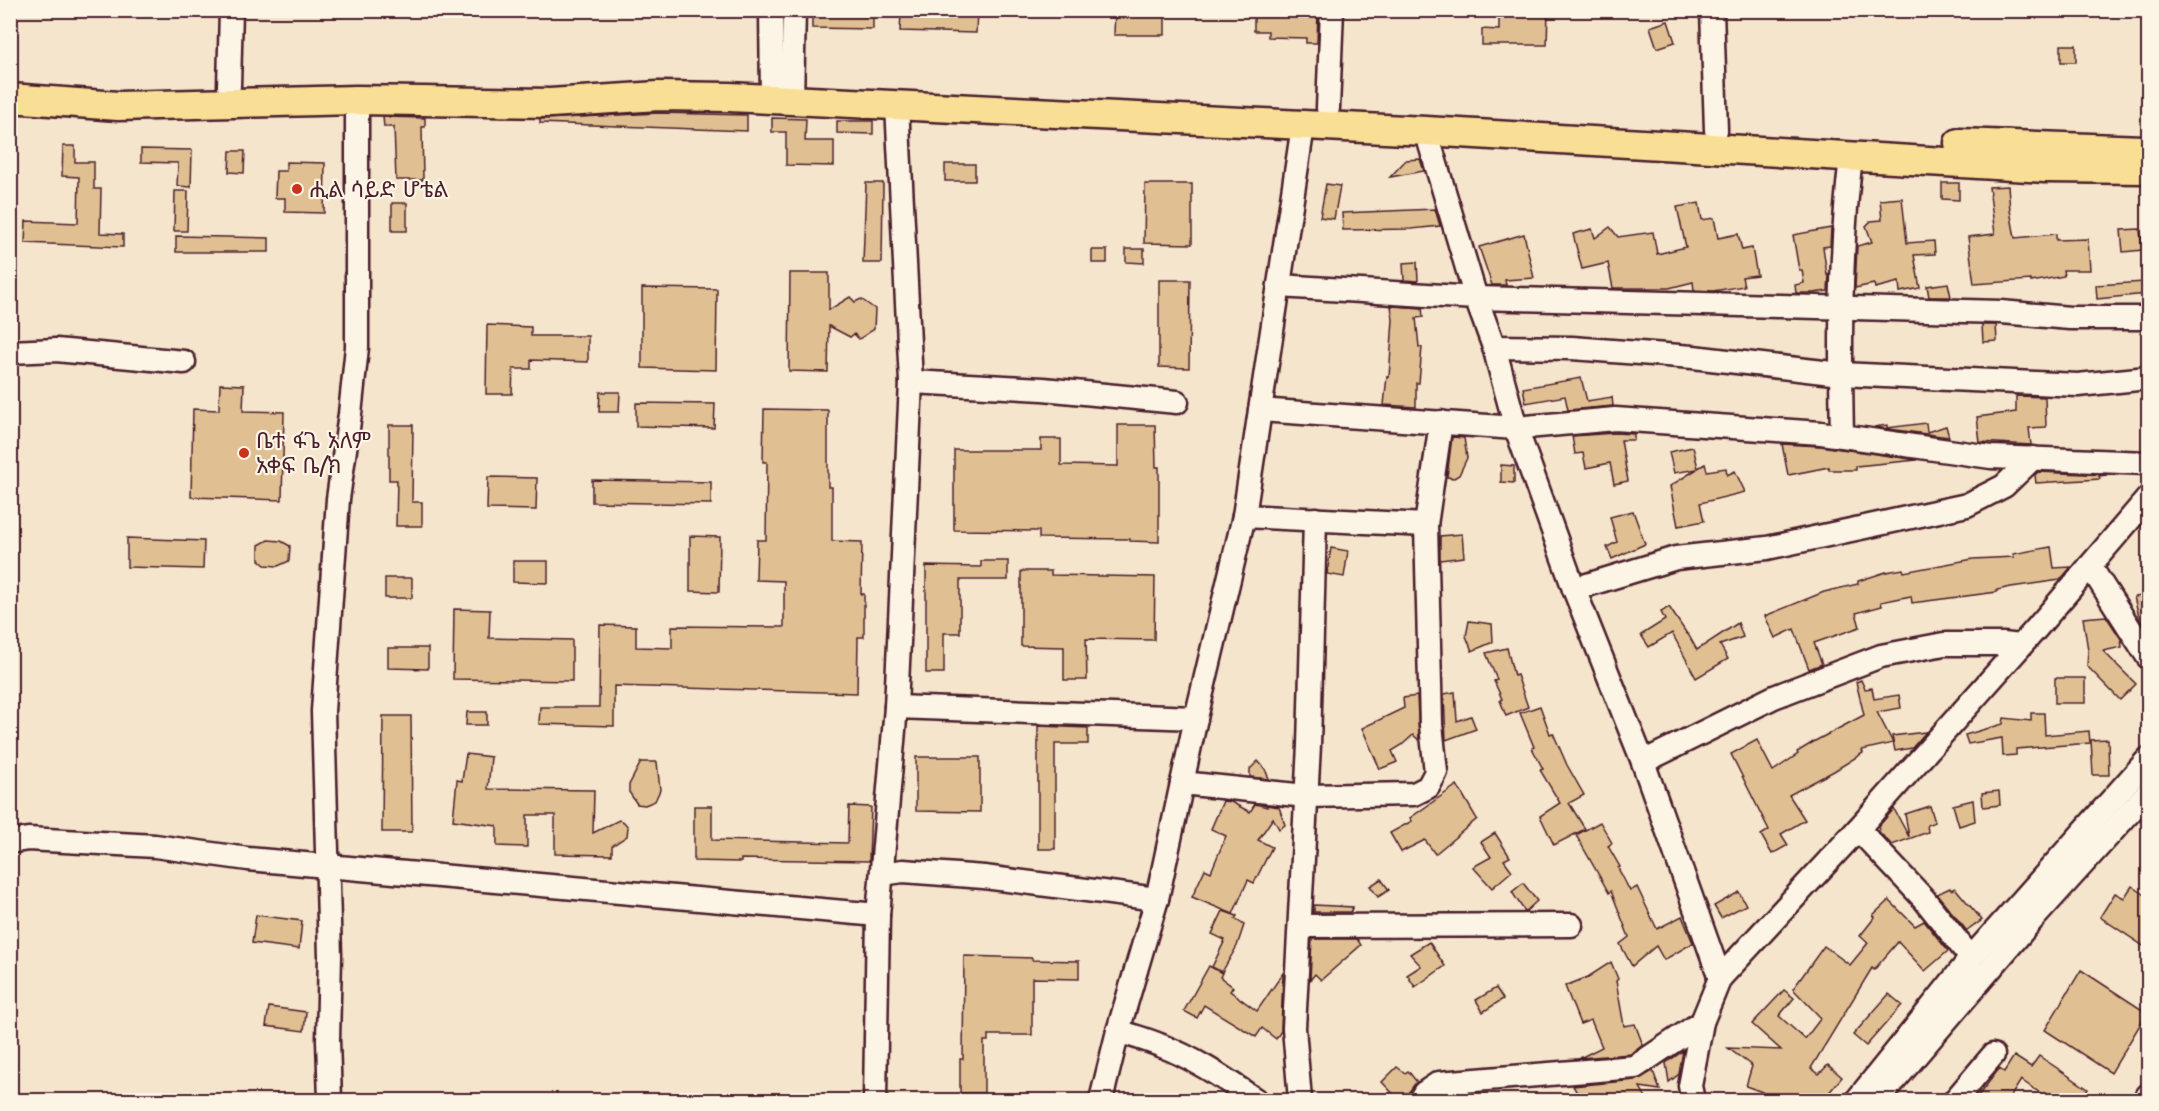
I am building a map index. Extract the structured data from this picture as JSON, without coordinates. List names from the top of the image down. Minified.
{"places":["ሒል ሳይድ ሆቴል","ቤተ ፋጌ አለም አቀፍ ቤ/ክ"]}
